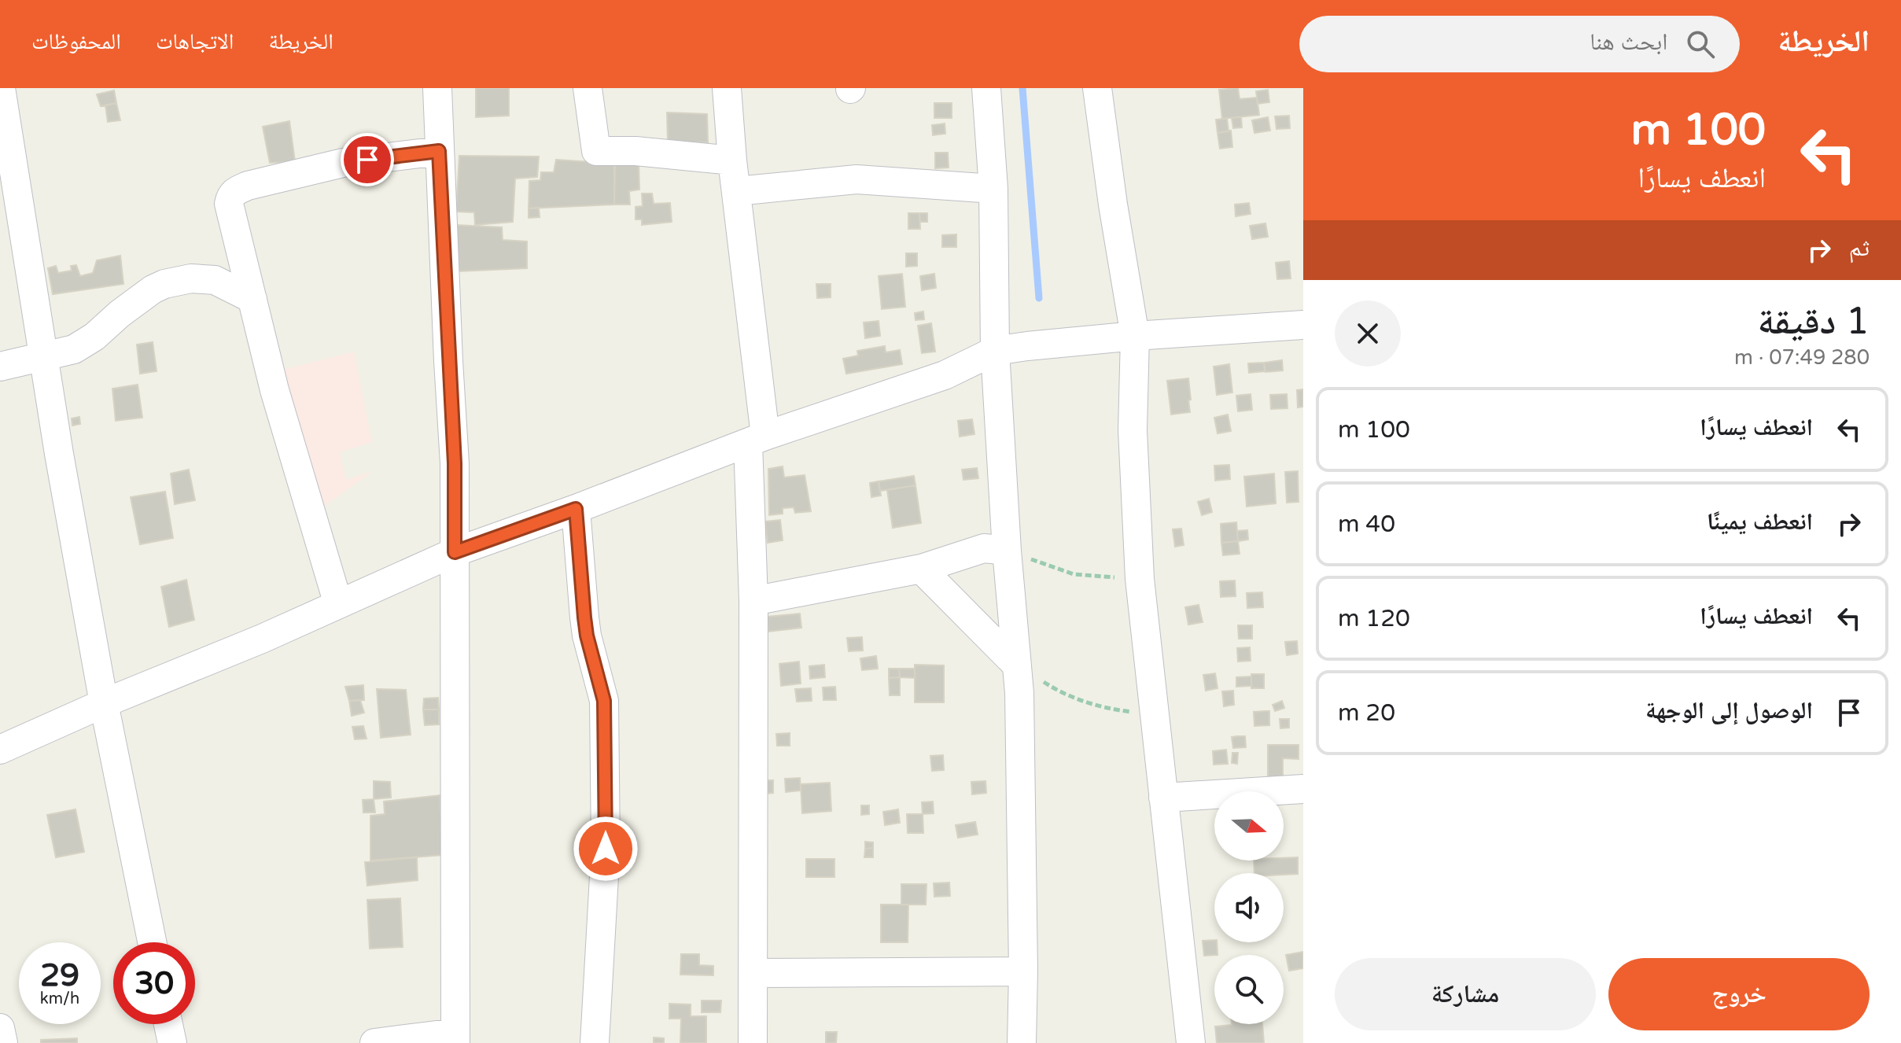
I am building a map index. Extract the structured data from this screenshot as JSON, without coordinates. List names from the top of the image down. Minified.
{"north":"right","page":{"header":"الخريطة","search":"ابحث هنا","nav":["الخريطة","الاتجاهات","المحفوظات"],"turn":["100 m","انعطف يسارًا"],"then":"ثم","heading":["1 دقيقة","280 m · 07:49"],"list":[{"name":"انعطف يسارًا","value":"100 m"},{"name":"انعطف يمينًا","value":"40 m"},{"name":"انعطف يسارًا","value":"120 m"},{"name":"الوصول إلى الوجهة","value":"20 m"}],"speed":"29 km/h","limit":"30","buttons":["خروج","مشاركة"]}}
